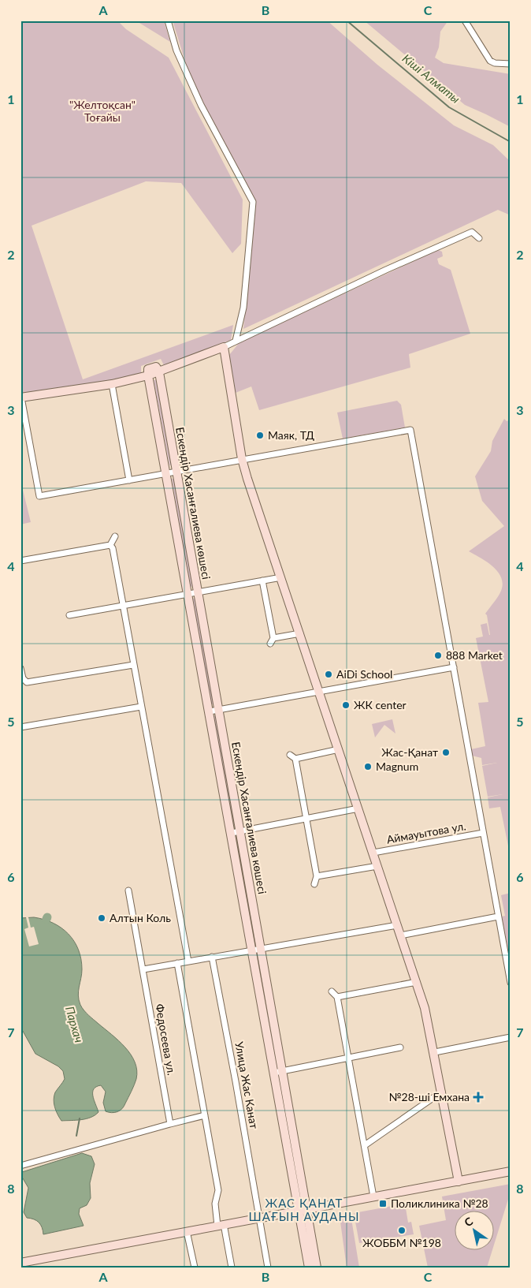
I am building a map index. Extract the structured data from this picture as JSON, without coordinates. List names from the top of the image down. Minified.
{"streets":{"street":["Ескендір Хасанғалиева көшесі","Аймауытова ул.","Федосеева ул.","Улица Жас Канат"]},"districts":["ЖАС ҚАНАТ ШАҒЫН АУДАНЫ"],"water":["Кіші Алматы","Пархач"],"parks":["\"Желтоқсан\" Тоғайы"],"places":{"other":["Маяк, ТД","888 Market","AiDi School","ЖК center","Жас-Қанат","Magnum","Алтын Коль","ЖОББМ №198"],"health":["№28-ші Емхана"],"transit":["Поликлиника №28"]},"north":"top left","grid":{"columns":["A","B","C"],"rows":["1","2","3","4","5","6","7","8"]}}
